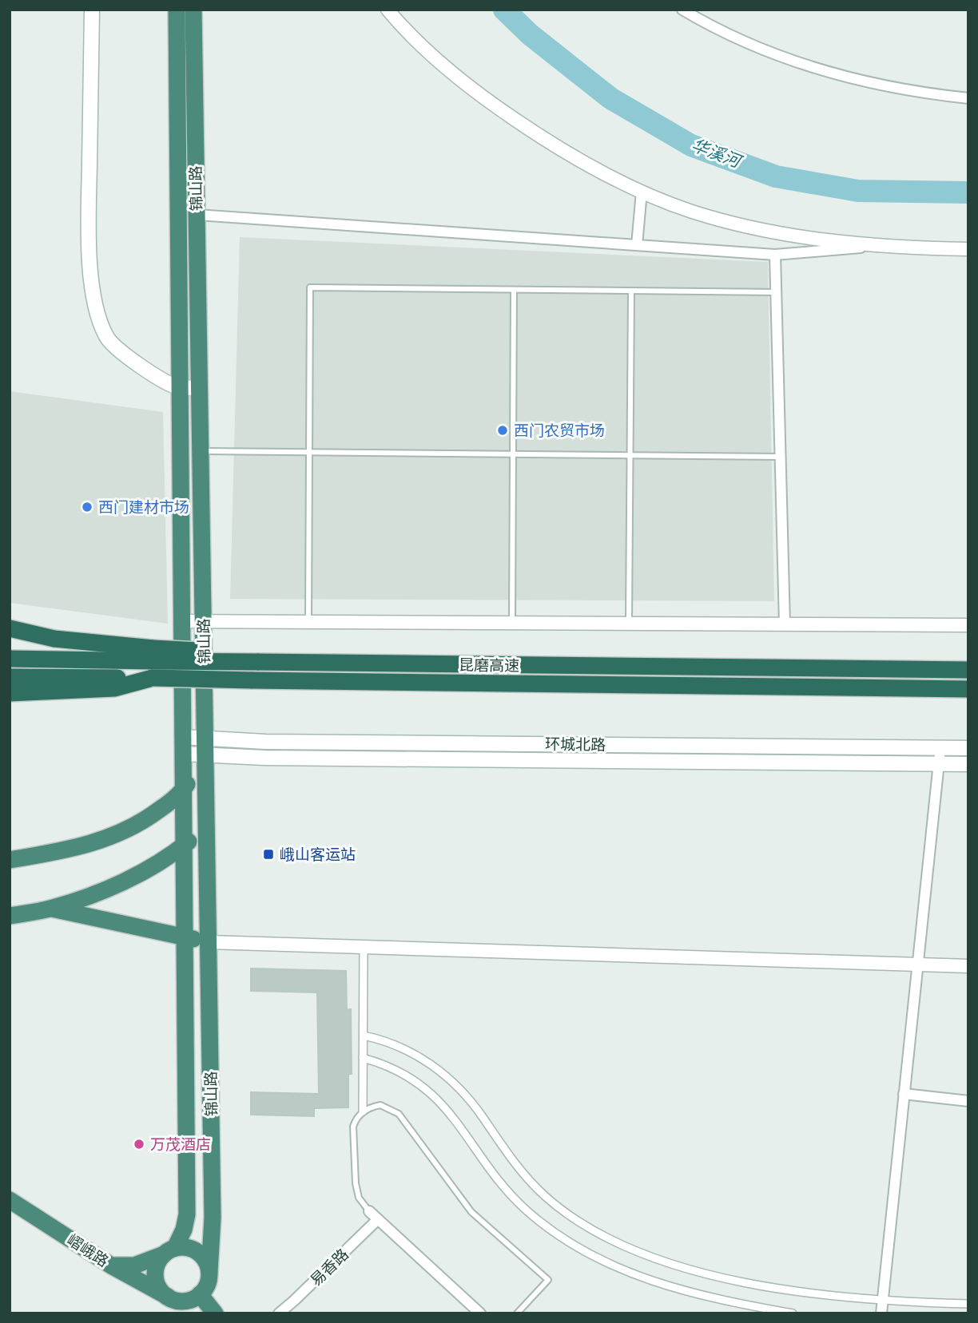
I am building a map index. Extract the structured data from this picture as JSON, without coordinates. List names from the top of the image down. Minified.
{"streets":{"highway":["锦山路","昆磨高速","嶍峨路"],"main road":["环城北路"],"street":["易香路"]},"crossings":[["锦山路","环城北路"],["锦山路","嶍峨路"]],"water":["华溪河"],"places":{"other":["西门农贸市场","西门建材市场","万茂酒店"],"transit":["峨山客运站"]}}
